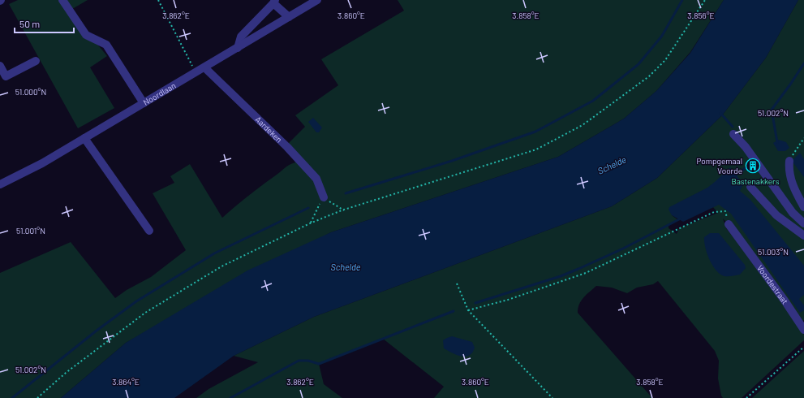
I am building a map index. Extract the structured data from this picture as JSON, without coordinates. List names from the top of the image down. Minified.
{"streets":{"street":["Noordlaan","Aardeken","Voordestraat"]},"crossings":[["Noordlaan","Aardeken"]],"water":["Schelde"],"parks":["Bastenakkers"],"places":{"building":["Pompgemaal Voorde"]},"scale_bar":"50 m","coordinates":["3.862°E","3.860°E","3.858°E","3.856°E","51.000°N","51.002°N","51.001°N","51.003°N","3.864°E"]}
